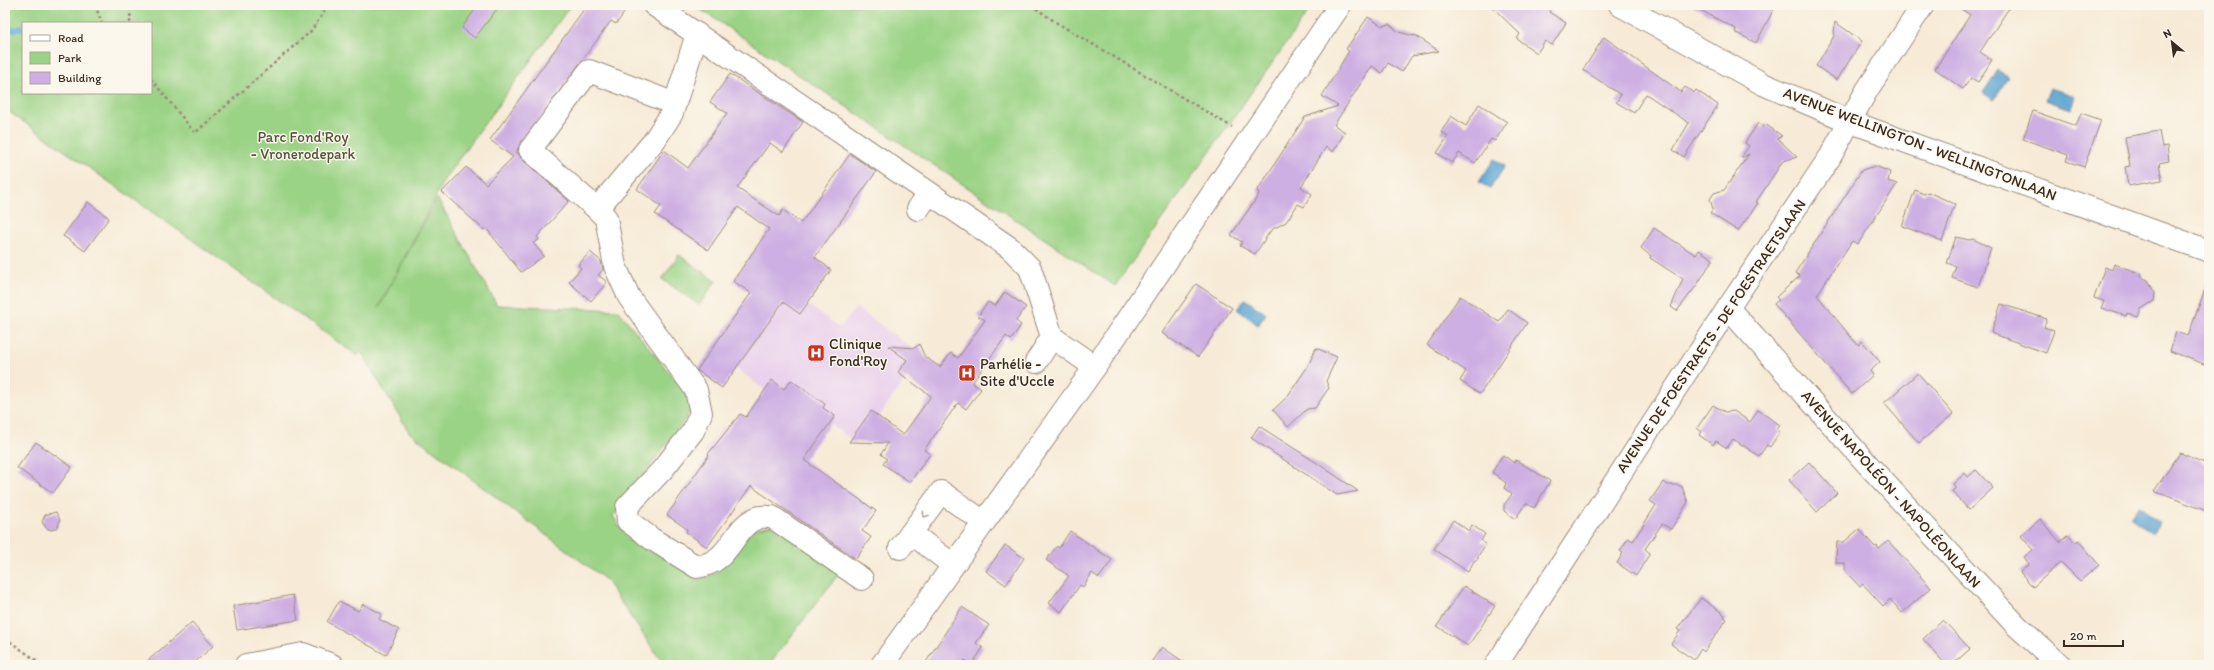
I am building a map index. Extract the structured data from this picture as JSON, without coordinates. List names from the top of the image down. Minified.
{"streets":{"street":["AVENUE WELLINGTON - WELLINGTONLAAN","AVENUE DE FOESTRAETS - DE FOESTRAETSLAAN","AVENUE NAPOLÉON - NAPOLÉONLAAN"]},"crossings":[["AVENUE WELLINGTON - WELLINGTONLAAN","AVENUE DE FOESTRAETS - DE FOESTRAETSLAAN"],["AVENUE DE FOESTRAETS - DE FOESTRAETSLAAN","AVENUE NAPOLÉON - NAPOLÉONLAAN"]],"parks":["Parc Fond'Roy - Vronerodepark"],"places":{"hospital":["Clinique Fond'Roy","Parhélie - Site d'Uccle"]},"legend":["Road","Park","Building"],"scale_bar":"20 m","north":"top left"}
